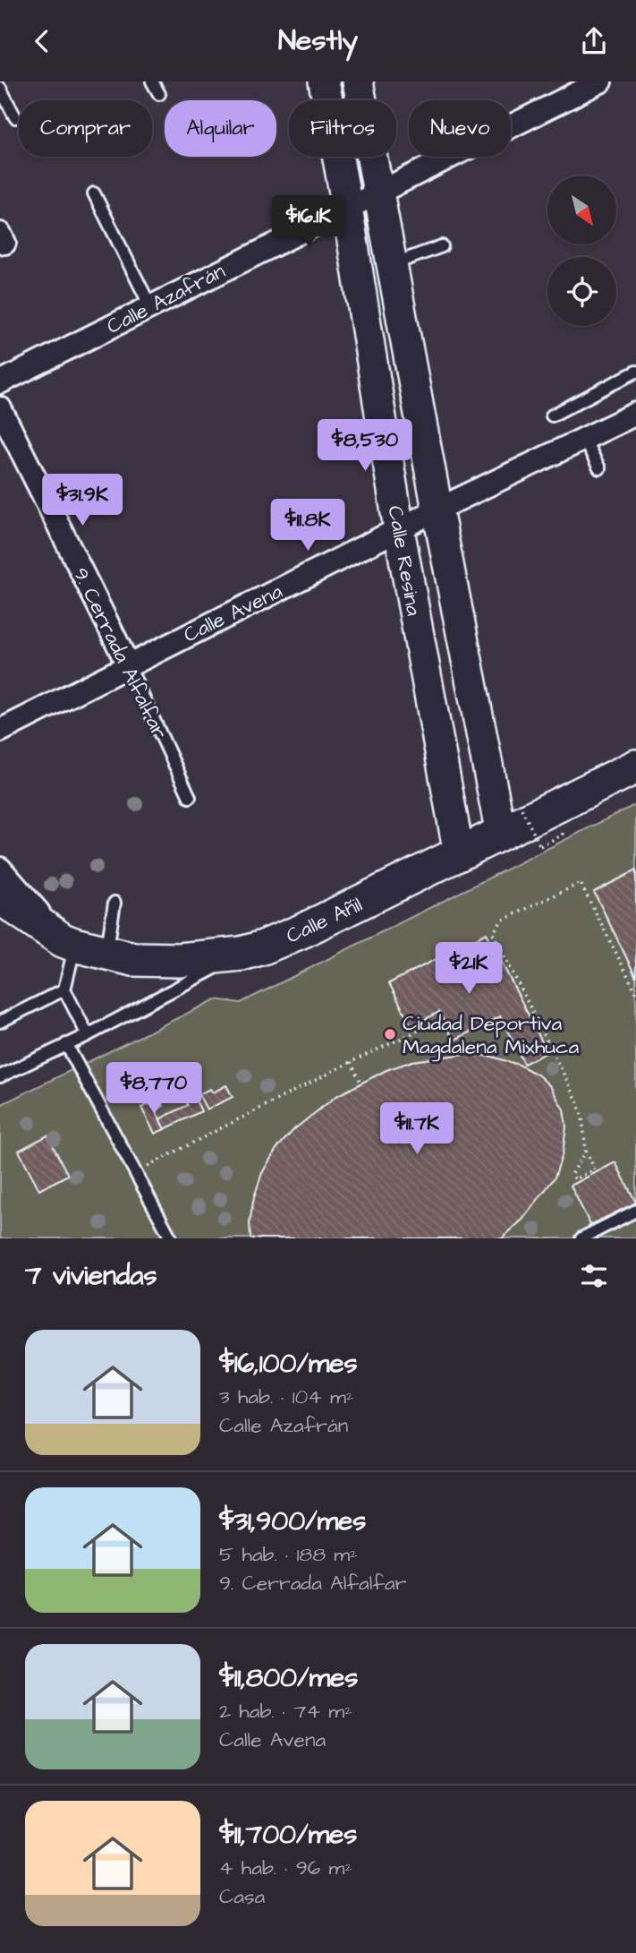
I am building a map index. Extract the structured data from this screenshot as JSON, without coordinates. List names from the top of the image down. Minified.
{"streets":{"main road":["Calle Añil"],"street":["Calle Azafrán","Calle Resina","Calle Avena","9. Cerrada Alfalfar"]},"crossings":[["Calle Azafrán","Calle Resina"],["Calle Resina","Calle Avena"],["Calle Resina","Calle Añil"],["Calle Avena","9. Cerrada Alfalfar"]],"places":["Ciudad Deportiva Magdalena Mixhuca"],"north":"bottom right","page":{"header":"Nestly","chip":["Comprar","Alquilar","Filtros","Nuevo"],"price":["$16.1K","$8,530","$31.9K","$11.8K","$21K","$8,770","$11.7K"],"heading":"7 viviendas","list":[{"name":"$16,100/mes","note":"3 hab. · 104 m² · Calle Azafrán"},{"name":"$31,900/mes","note":"5 hab. · 188 m² · 9. Cerrada Alfalfar"},{"name":"$11,800/mes","note":"2 hab. · 74 m² · Calle Avena"},{"name":"$11,700/mes","note":"4 hab. · 96 m² · Casa"}]}}
